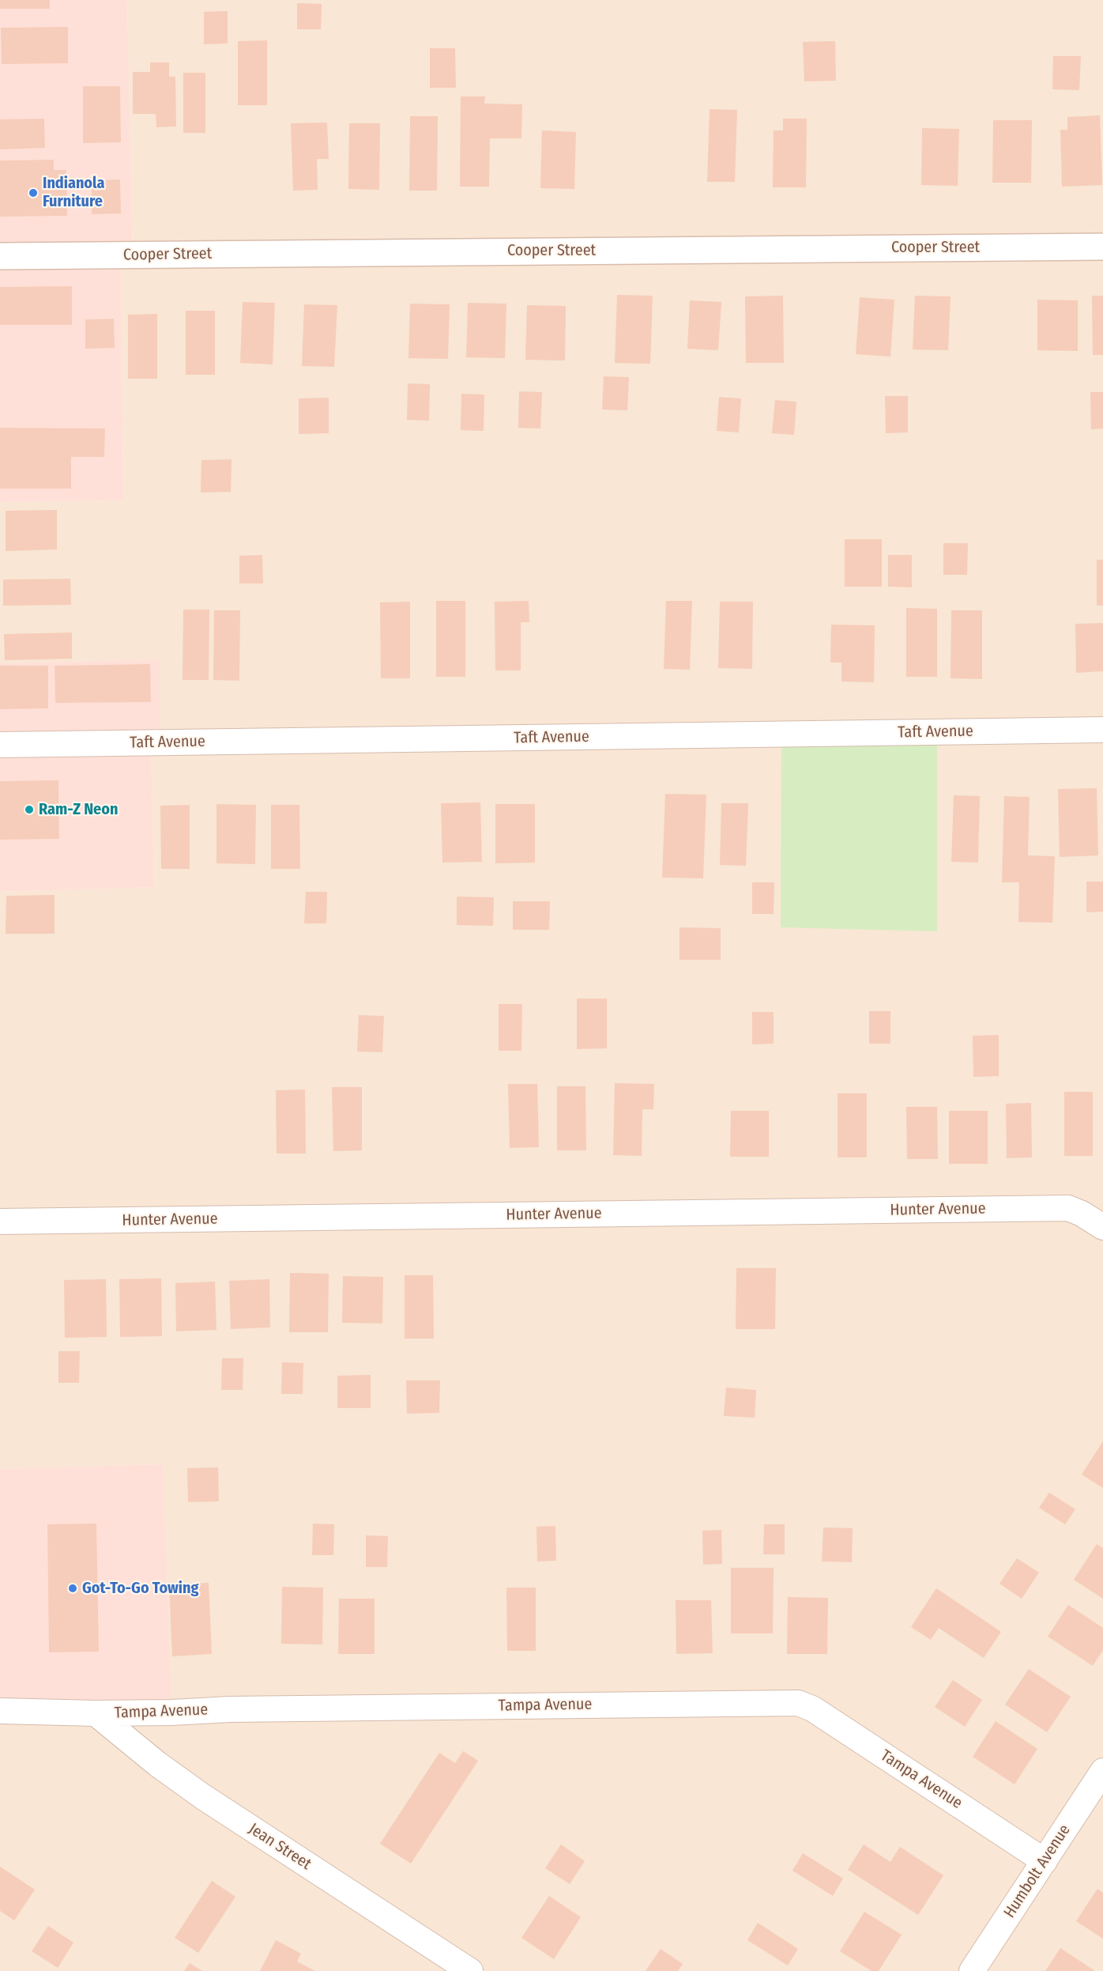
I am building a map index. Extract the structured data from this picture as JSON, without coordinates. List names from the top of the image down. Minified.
{"streets":{"street":["Cooper Street","Taft Avenue","Hunter Avenue","Tampa Avenue","Jean Street","Humbolt Avenue"]},"crossings":[["Tampa Avenue","Jean Street"],["Tampa Avenue","Humbolt Avenue"]],"places":["Indianola Furniture","Ram-Z Neon","Got-To-Go Towing"]}
